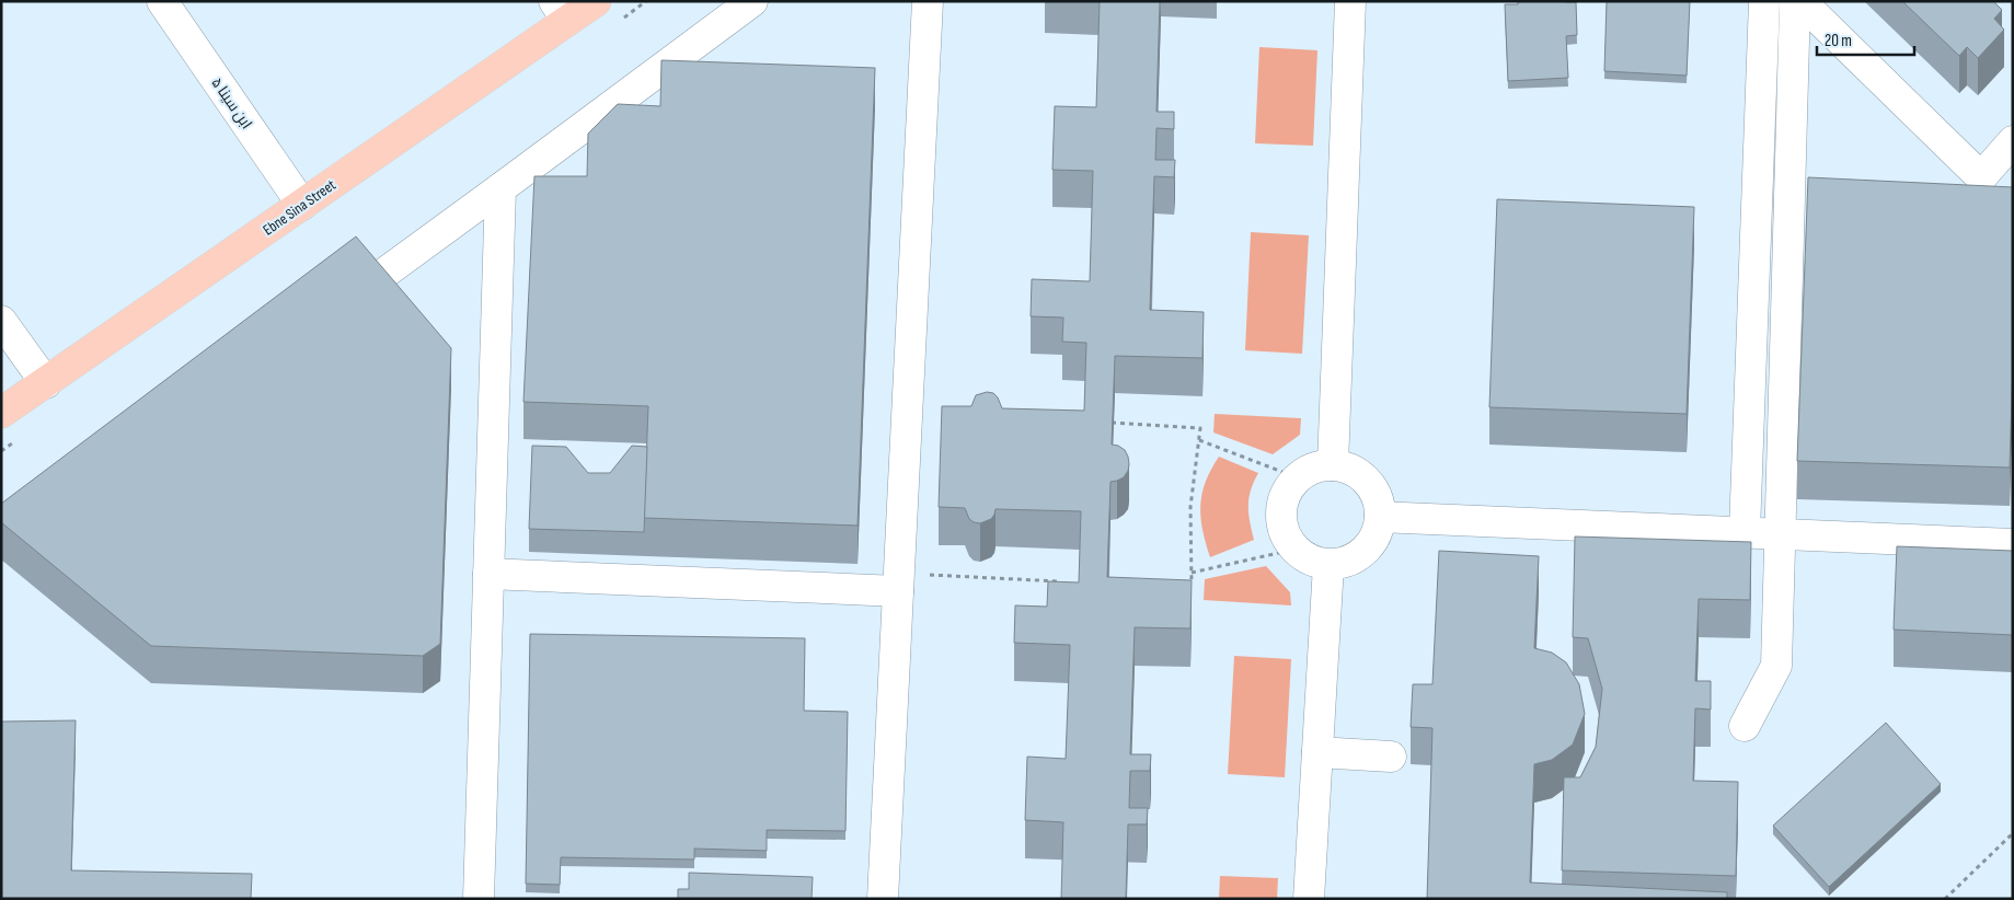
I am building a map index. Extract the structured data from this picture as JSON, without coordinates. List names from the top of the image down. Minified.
{"streets":{"main road":["Ebne Sina Street"],"street":["ابن سینا ۵"]},"crossings":[["ابن سینا ۵","Ebne Sina Street"]],"scale_bar":"20 m"}
